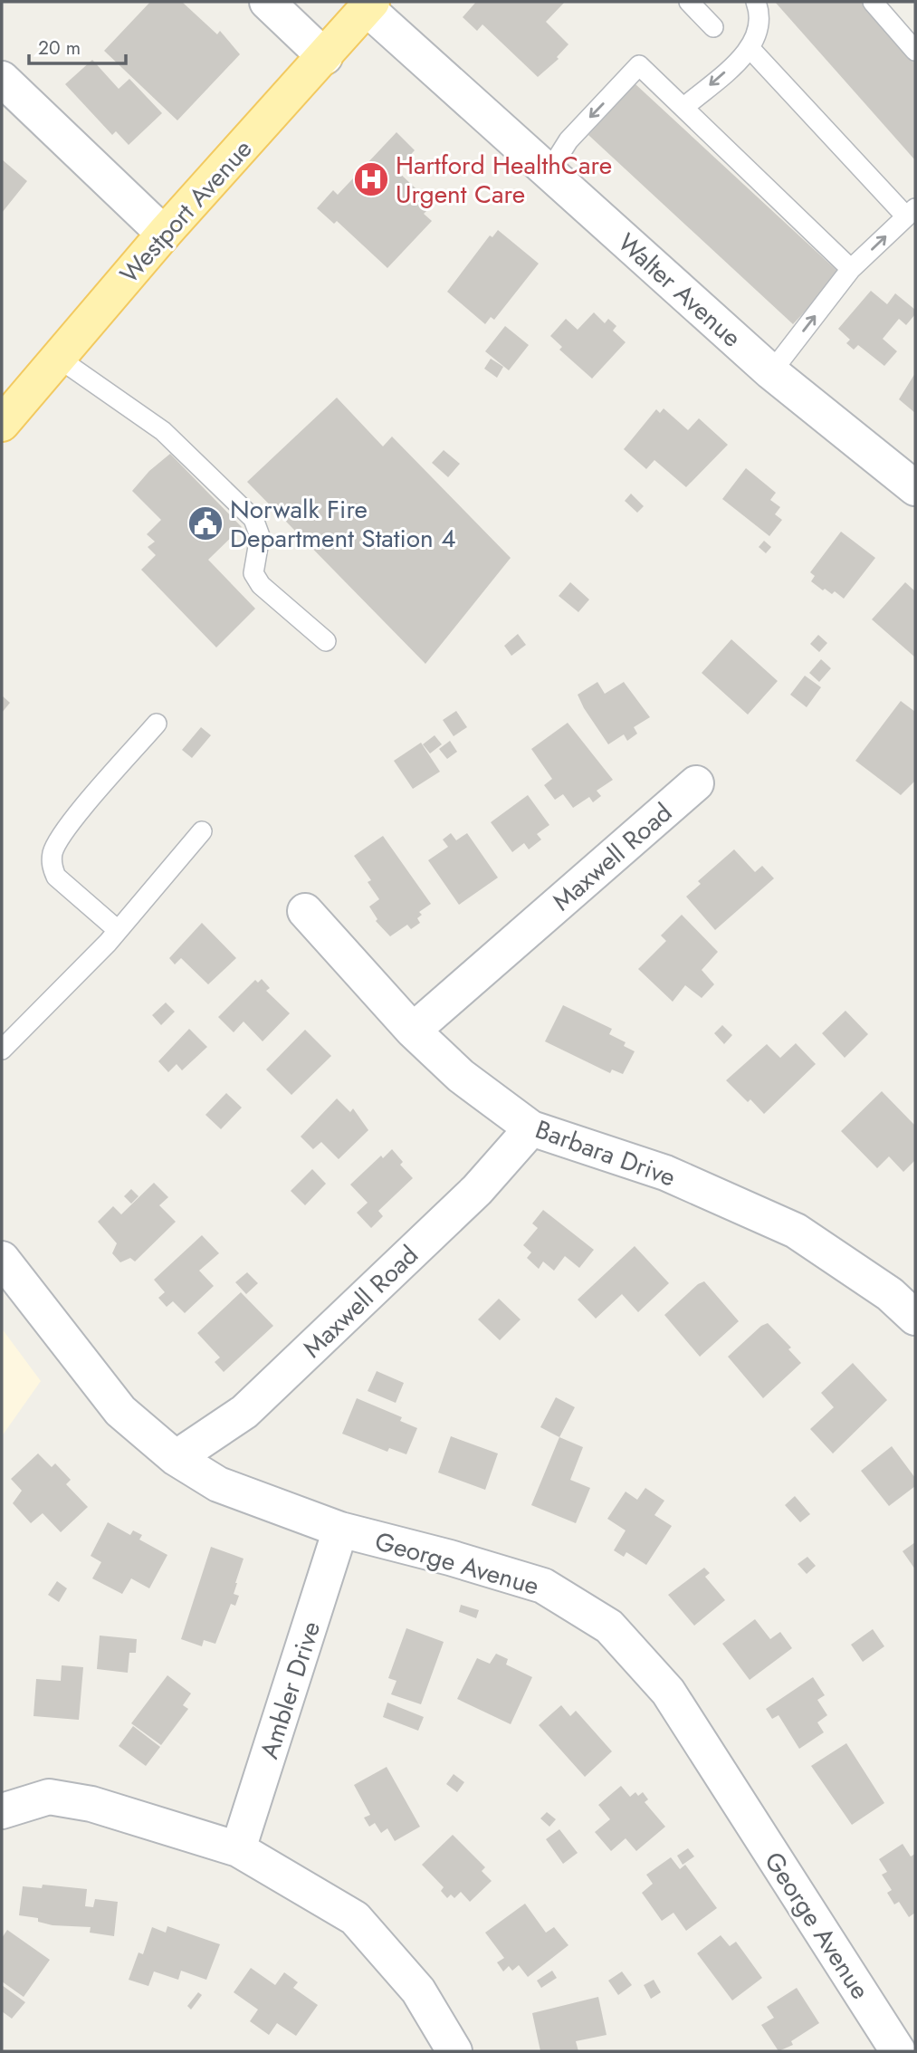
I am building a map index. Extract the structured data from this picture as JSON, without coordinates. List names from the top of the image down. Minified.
{"streets":{"main road":["Westport Avenue"],"street":["Walter Avenue","Maxwell Road","Barbara Drive","George Avenue","Ambler Drive"]},"crossings":[["Westport Avenue","Walter Avenue"],["Maxwell Road","Barbara Drive"],["Maxwell Road","George Avenue"],["George Avenue","Ambler Drive"]],"places":{"hospital":["Hartford HealthCare Urgent Care"],"public building":["Norwalk Fire Department Station 4"]},"scale_bar":"20 m"}
